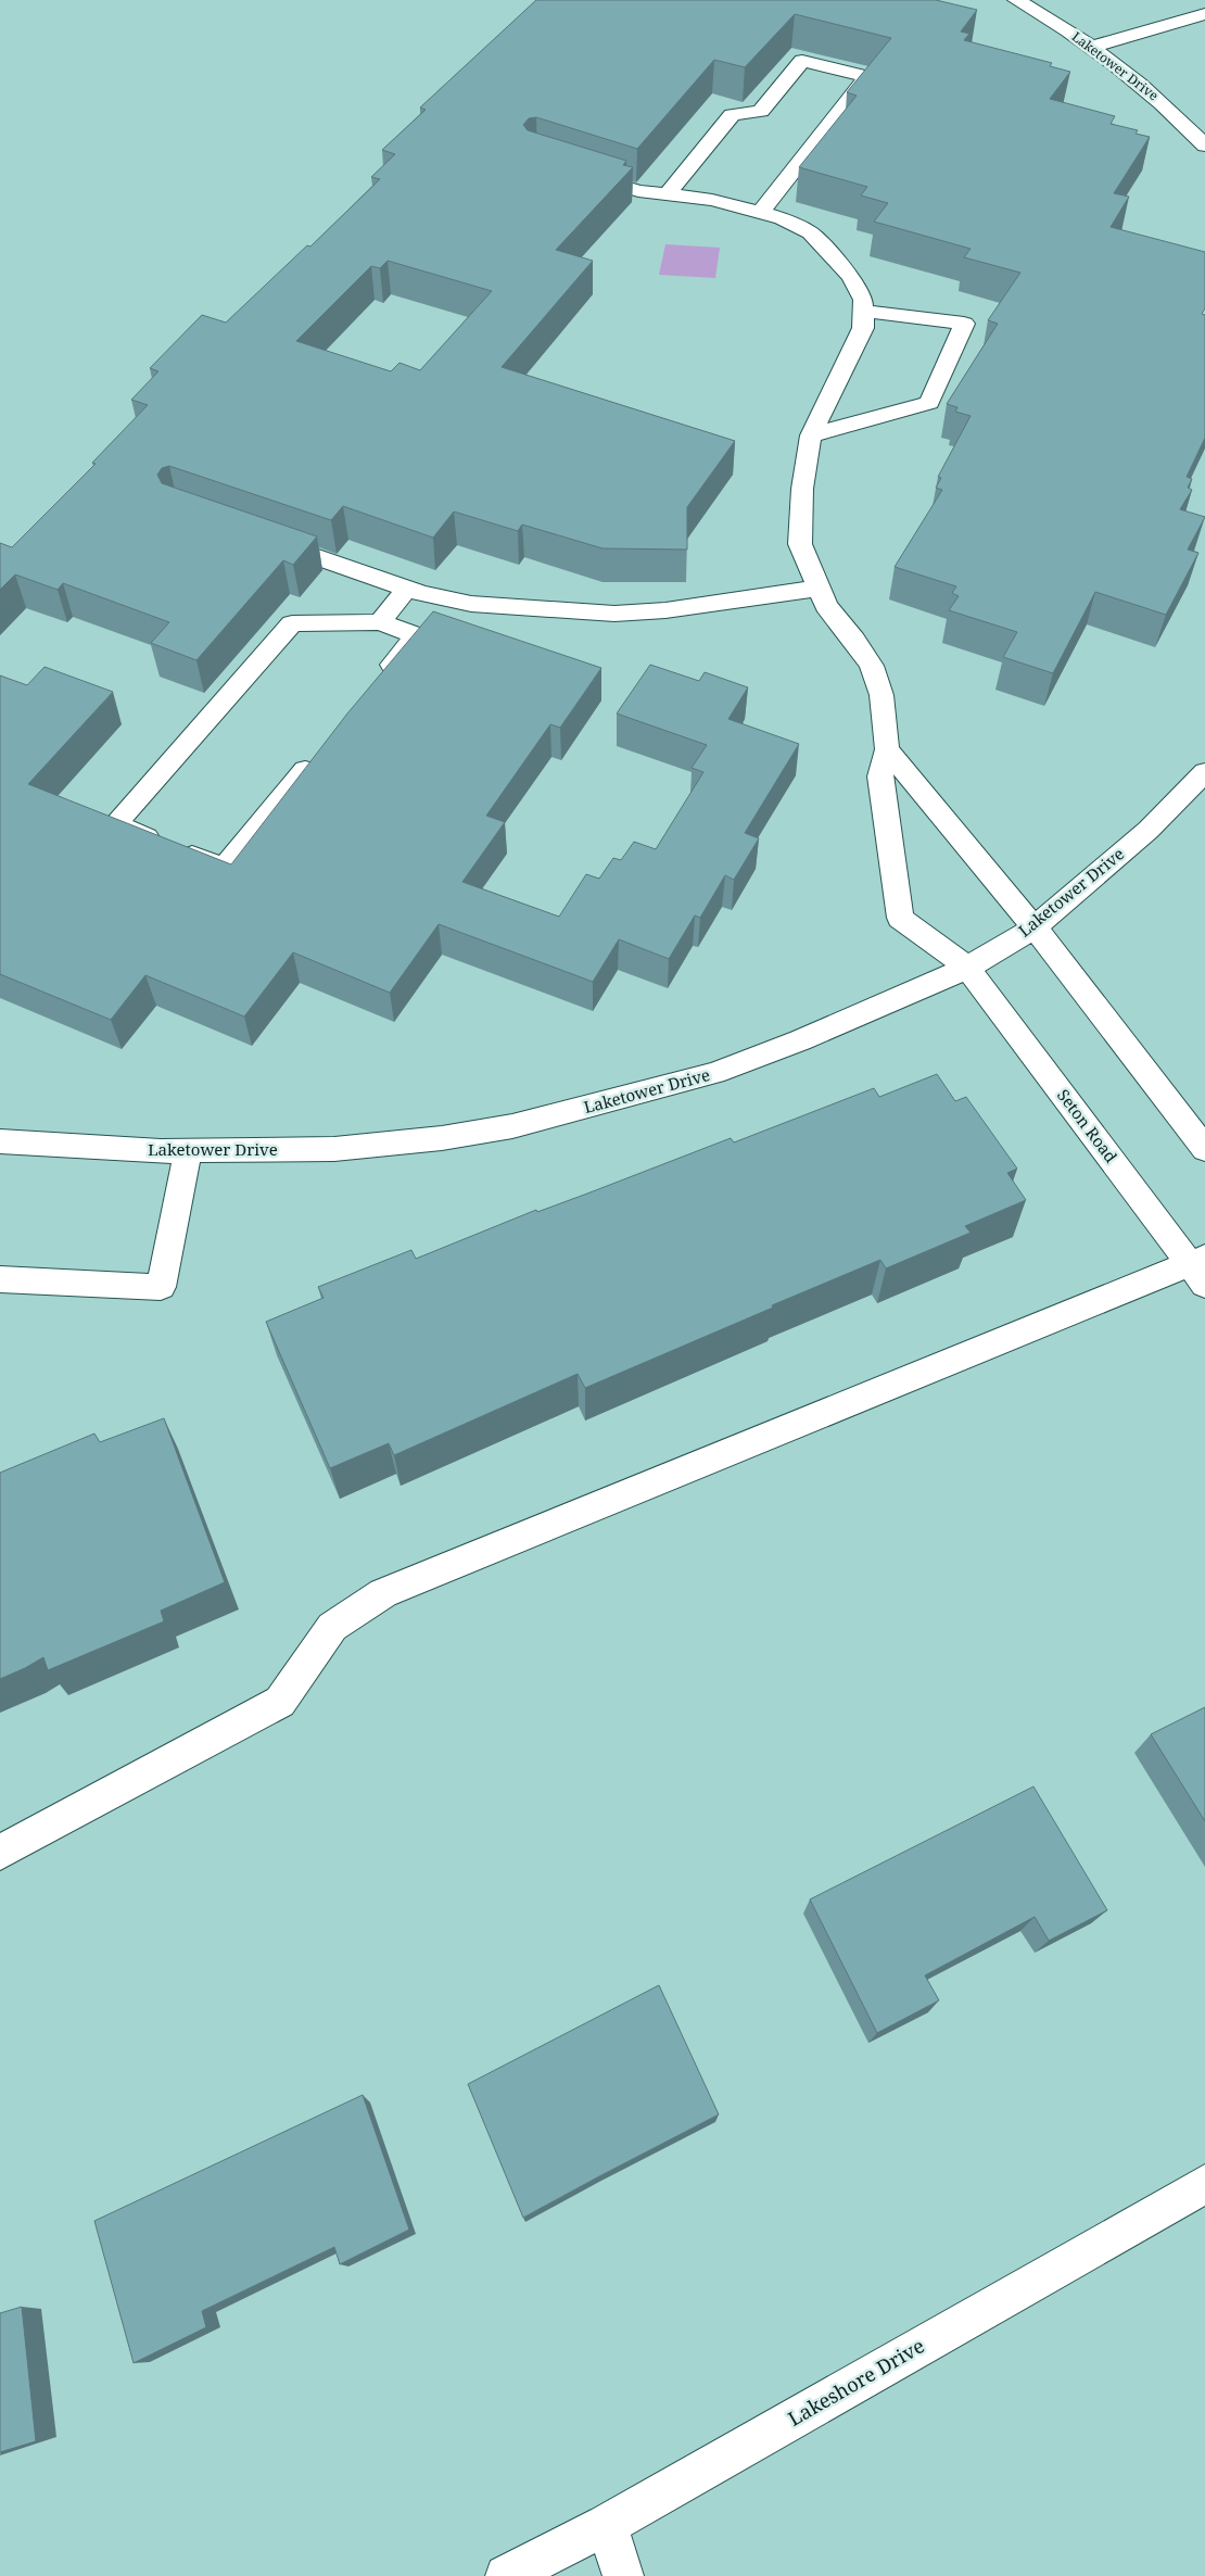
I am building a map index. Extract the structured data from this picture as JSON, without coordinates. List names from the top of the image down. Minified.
{"streets":{"street":["Laketower Drive","Seton Road","Lakeshore Drive"]},"crossings":[["Laketower Drive","Seton Road"]]}
